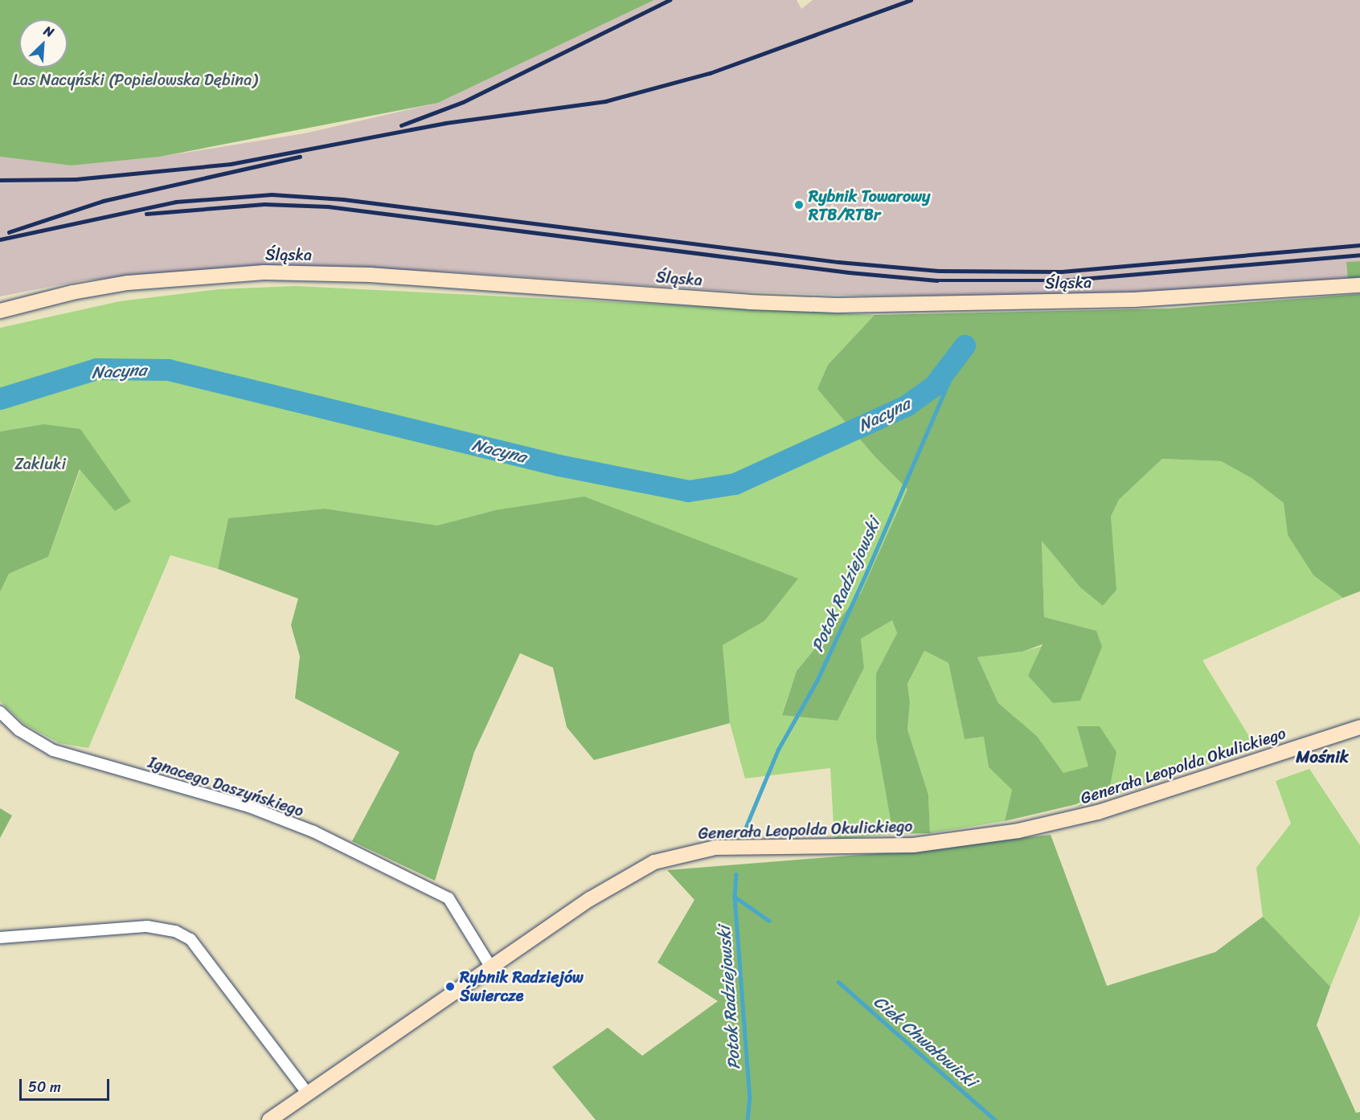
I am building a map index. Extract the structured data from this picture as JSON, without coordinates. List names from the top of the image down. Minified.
{"streets":{"street":["Śląska","Generała Leopolda Okulickiego","Ignacego Daszyńskiego"]},"crossings":[["Generała Leopolda Okulickiego","Ignacego Daszyńskiego"]],"districts":["Mośnik"],"water":["Nacyna","Potok Radziejowski","Ciek Chwałowicki"],"parks":["Las Nacyński (Popielowska Dębina)","Zakluki"],"places":["Rybnik Towarowy RTB/RTBr","Rybnik Radziejów Świercze"],"scale_bar":"50 m","north":"top right"}
